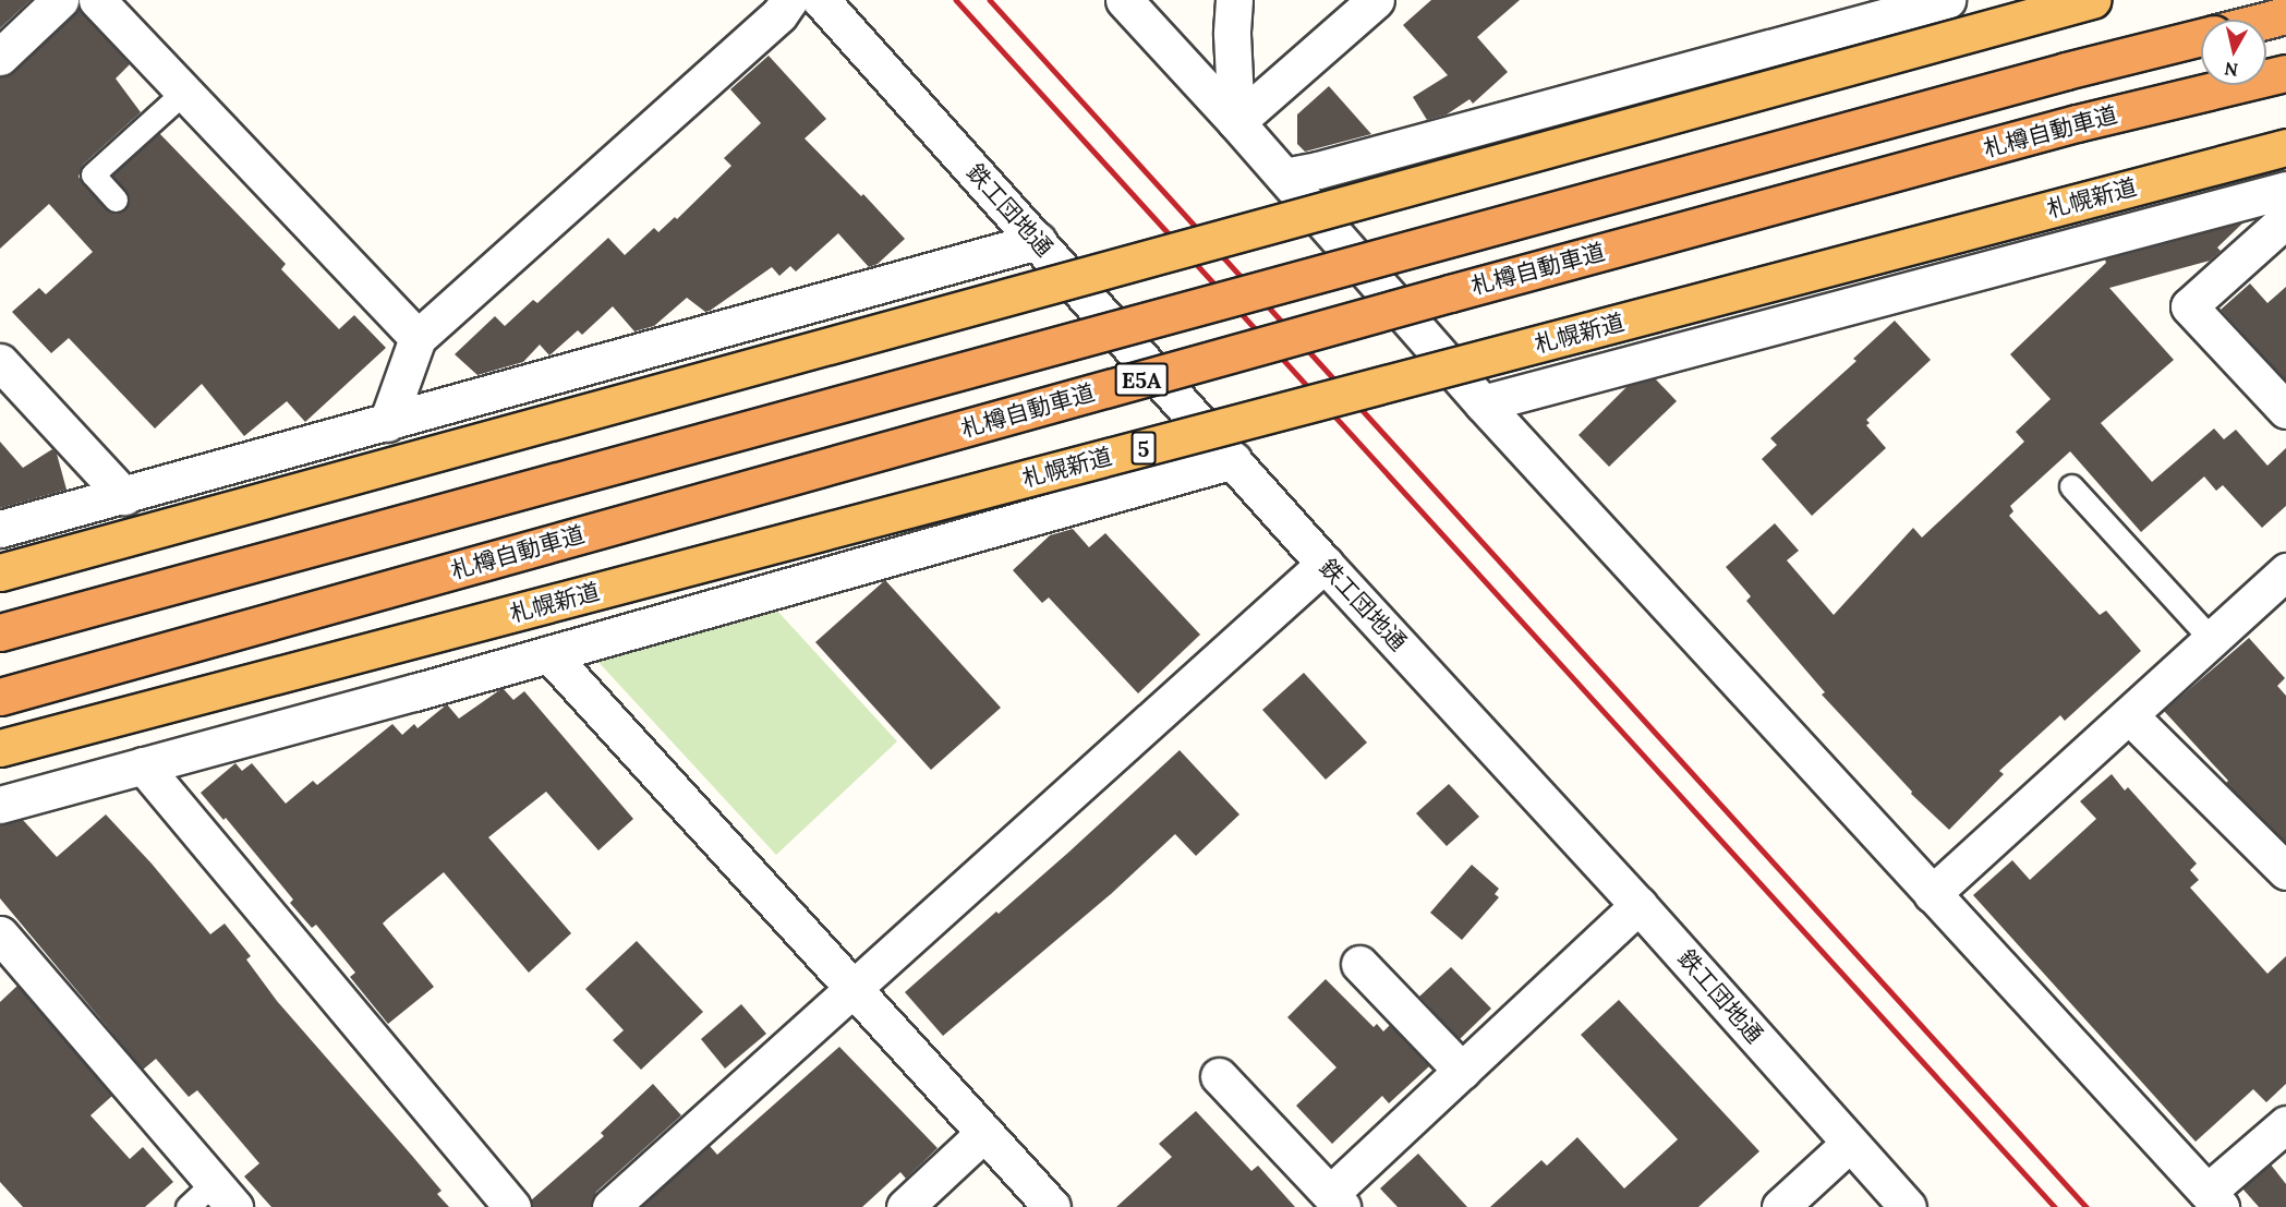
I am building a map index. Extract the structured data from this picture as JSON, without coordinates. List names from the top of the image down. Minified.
{"streets":{"highway":["札樽自動車道","札幌新道","E5A","5"],"street":["鉄工団地通"]},"north":"bottom"}
